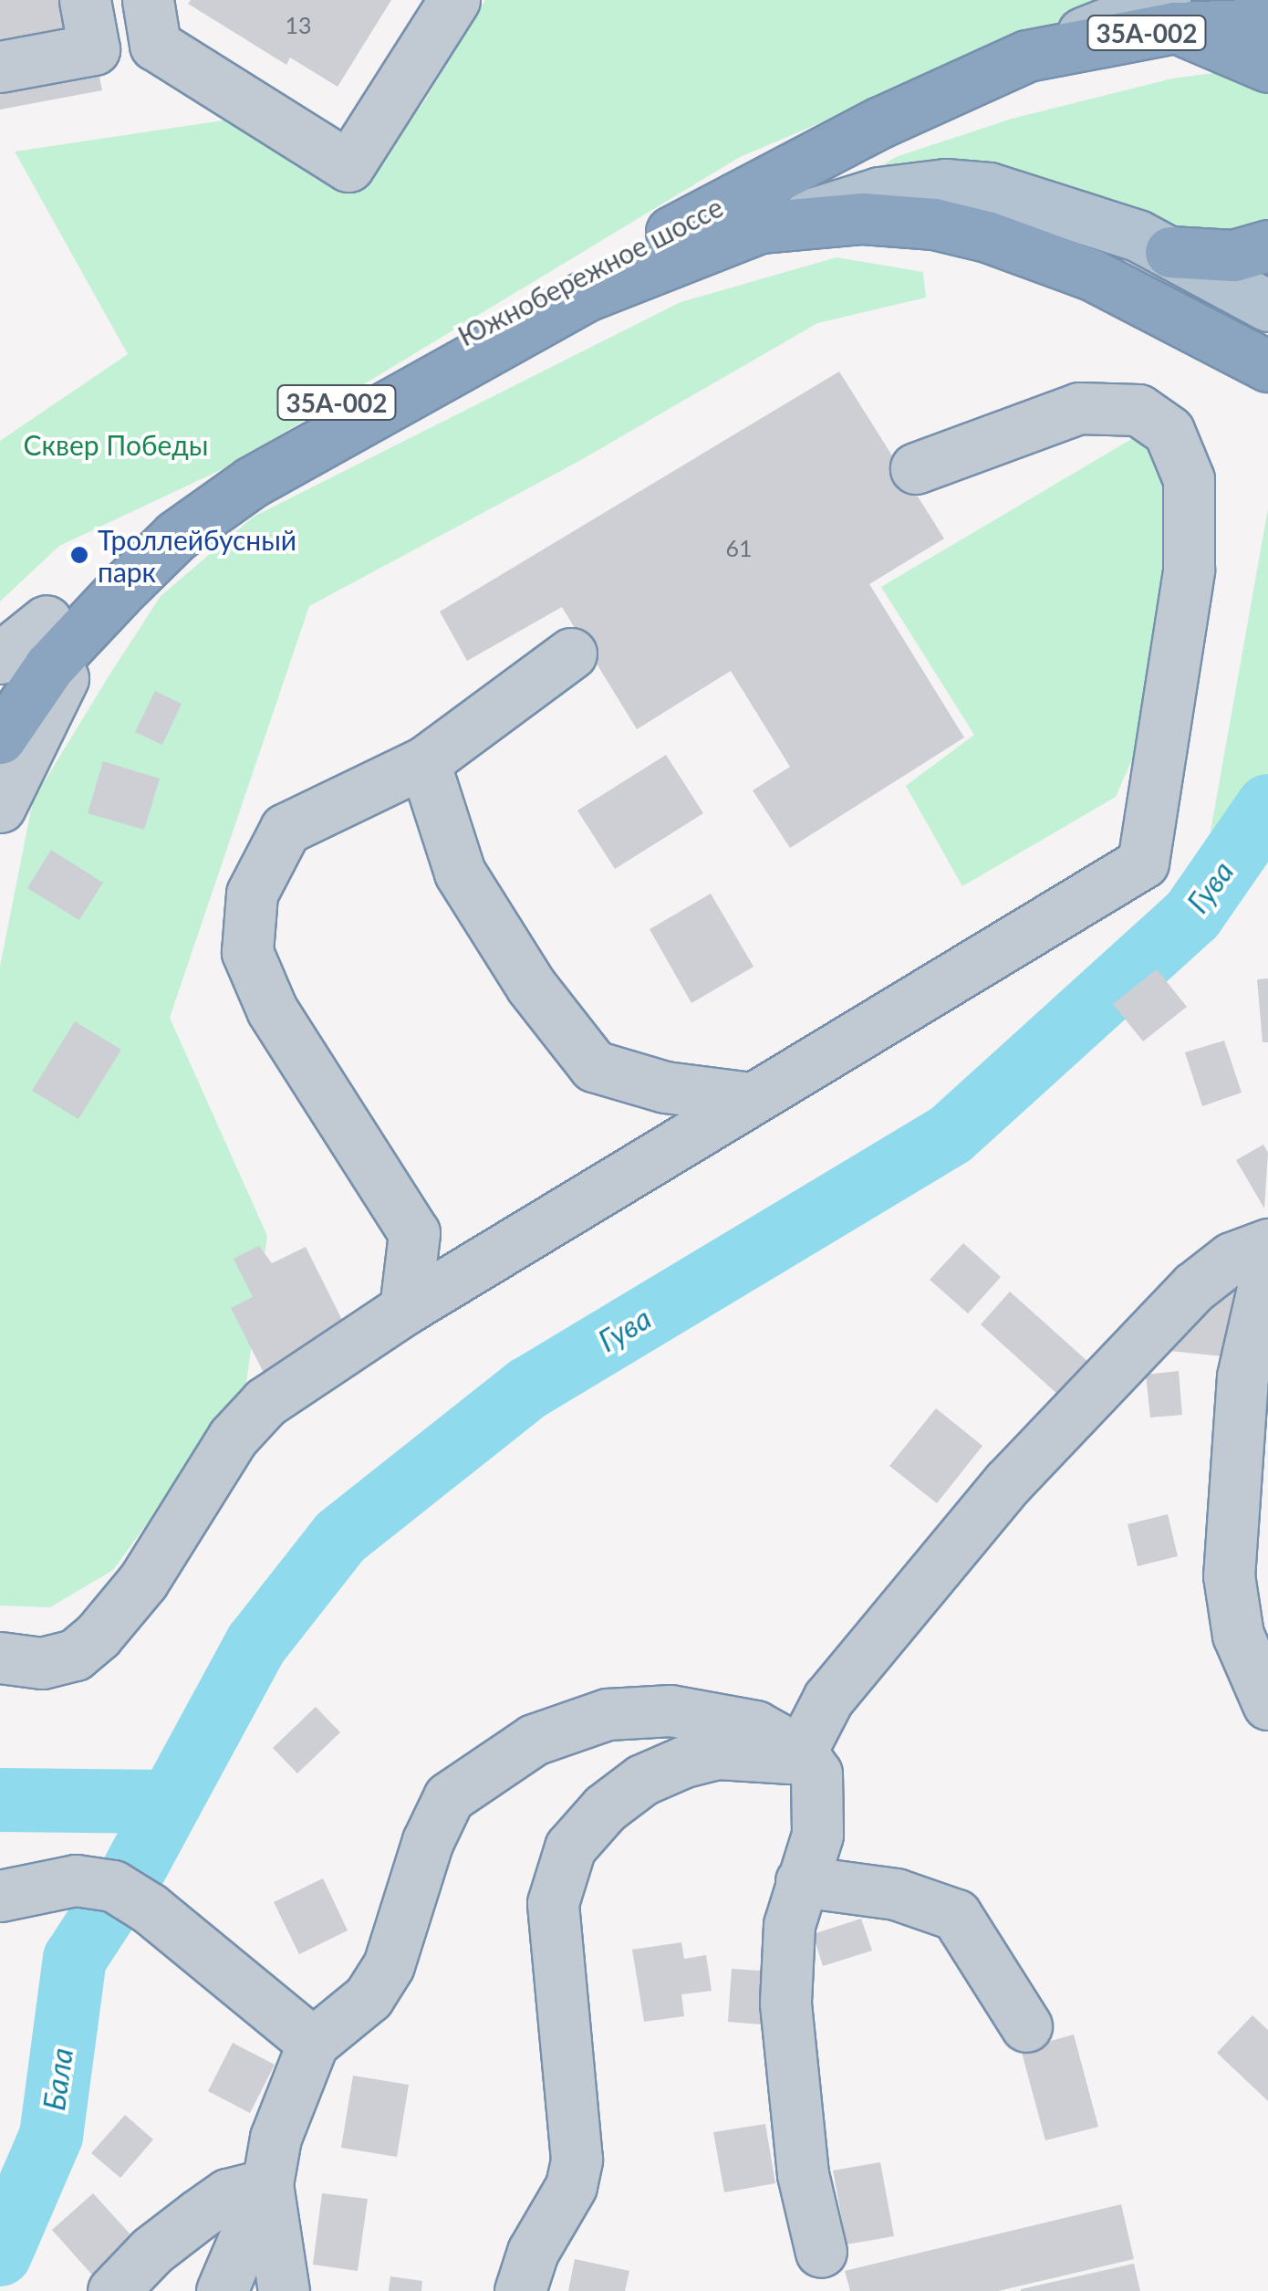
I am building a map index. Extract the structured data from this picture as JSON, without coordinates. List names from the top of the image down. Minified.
{"streets":{"highway":["35А-002","Южнобережное шоссе"]},"water":["Гува","Бала"],"parks":["Сквер Победы"],"places":["Троллейбусный парк"],"house_numbers":["13","61"]}
